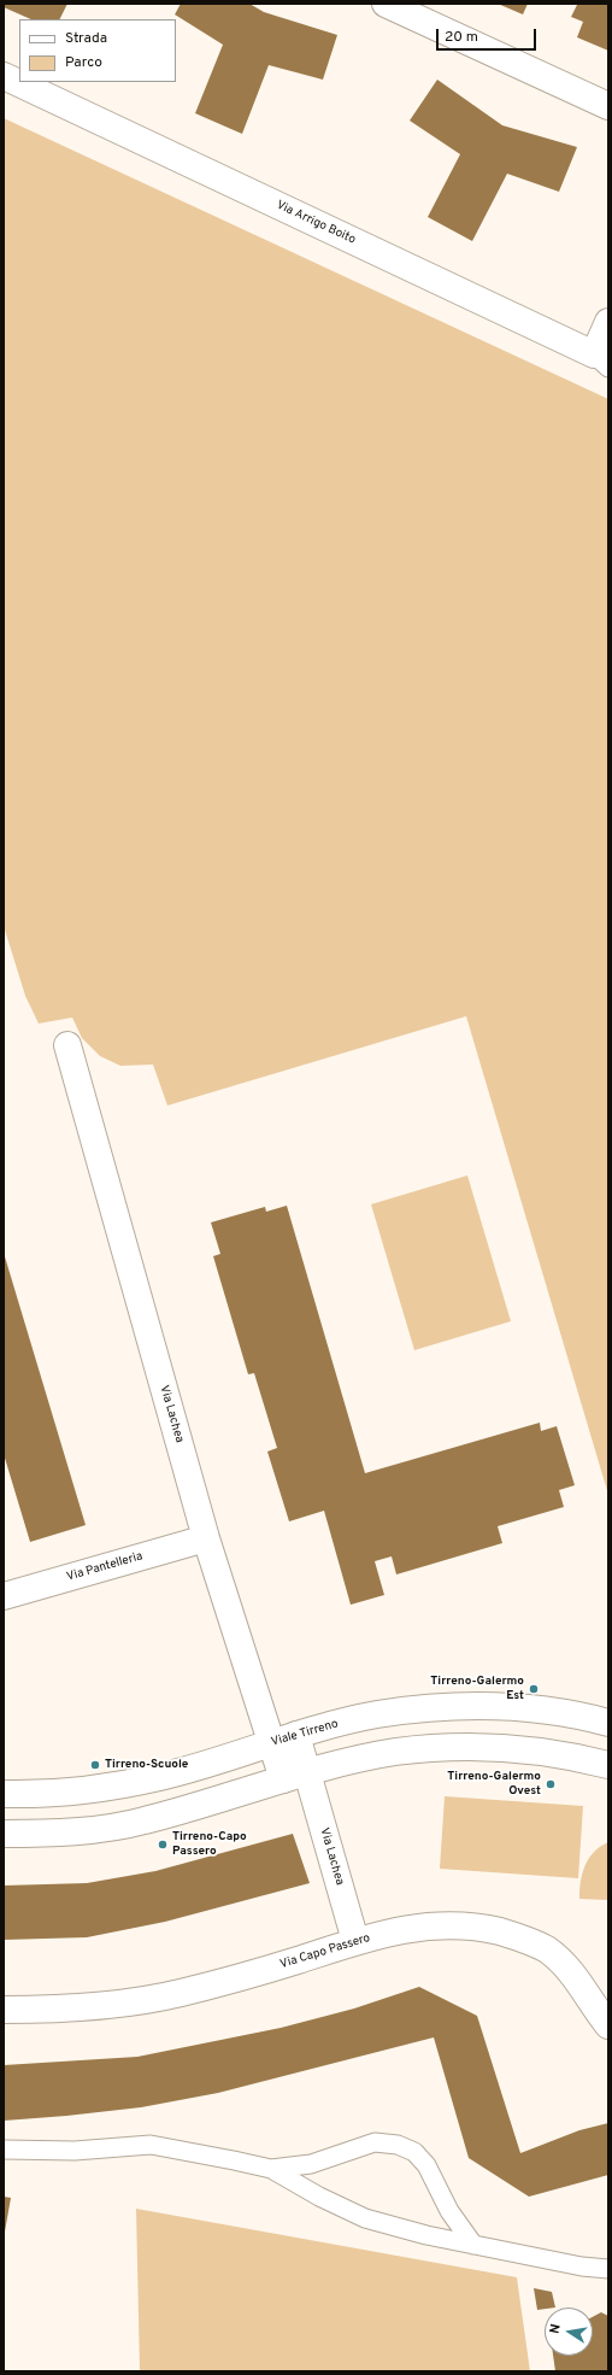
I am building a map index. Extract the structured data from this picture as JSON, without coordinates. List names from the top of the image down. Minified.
{"streets":{"street":["Via Arrigo Boito","Via Lachea","Via Pantelleria","Viale Tirreno","Via Capo Passero"]},"crossings":[["Via Lachea","Via Pantelleria"],["Via Lachea","Viale Tirreno"],["Via Lachea","Via Capo Passero"]],"places":["Tirreno-Galermo Est","Tirreno-Scuole","Tirreno-Galermo Ovest","Tirreno-Capo Passero"],"legend":["Strada","Parco"],"scale_bar":"20 m","north":"left"}
